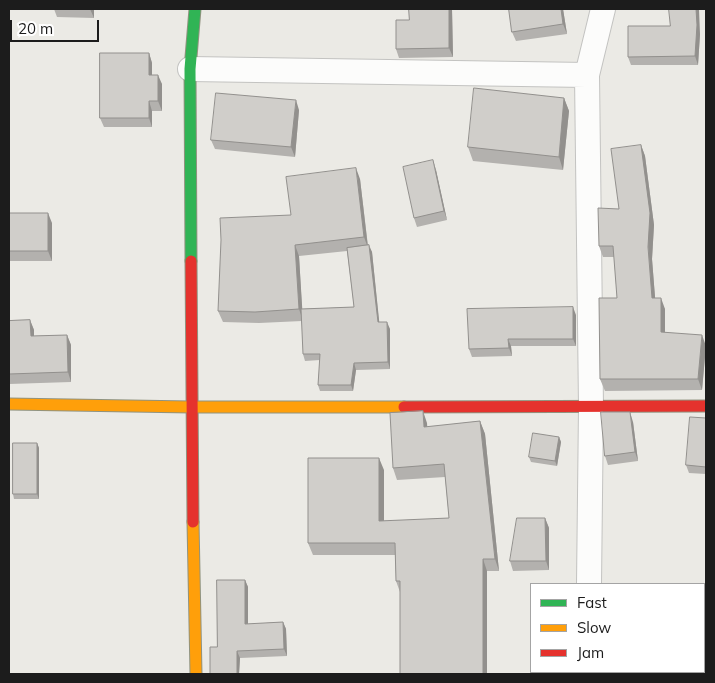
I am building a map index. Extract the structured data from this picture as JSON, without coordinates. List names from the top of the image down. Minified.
{"legend":["Fast","Slow","Jam"],"scale_bar":"20 m"}
